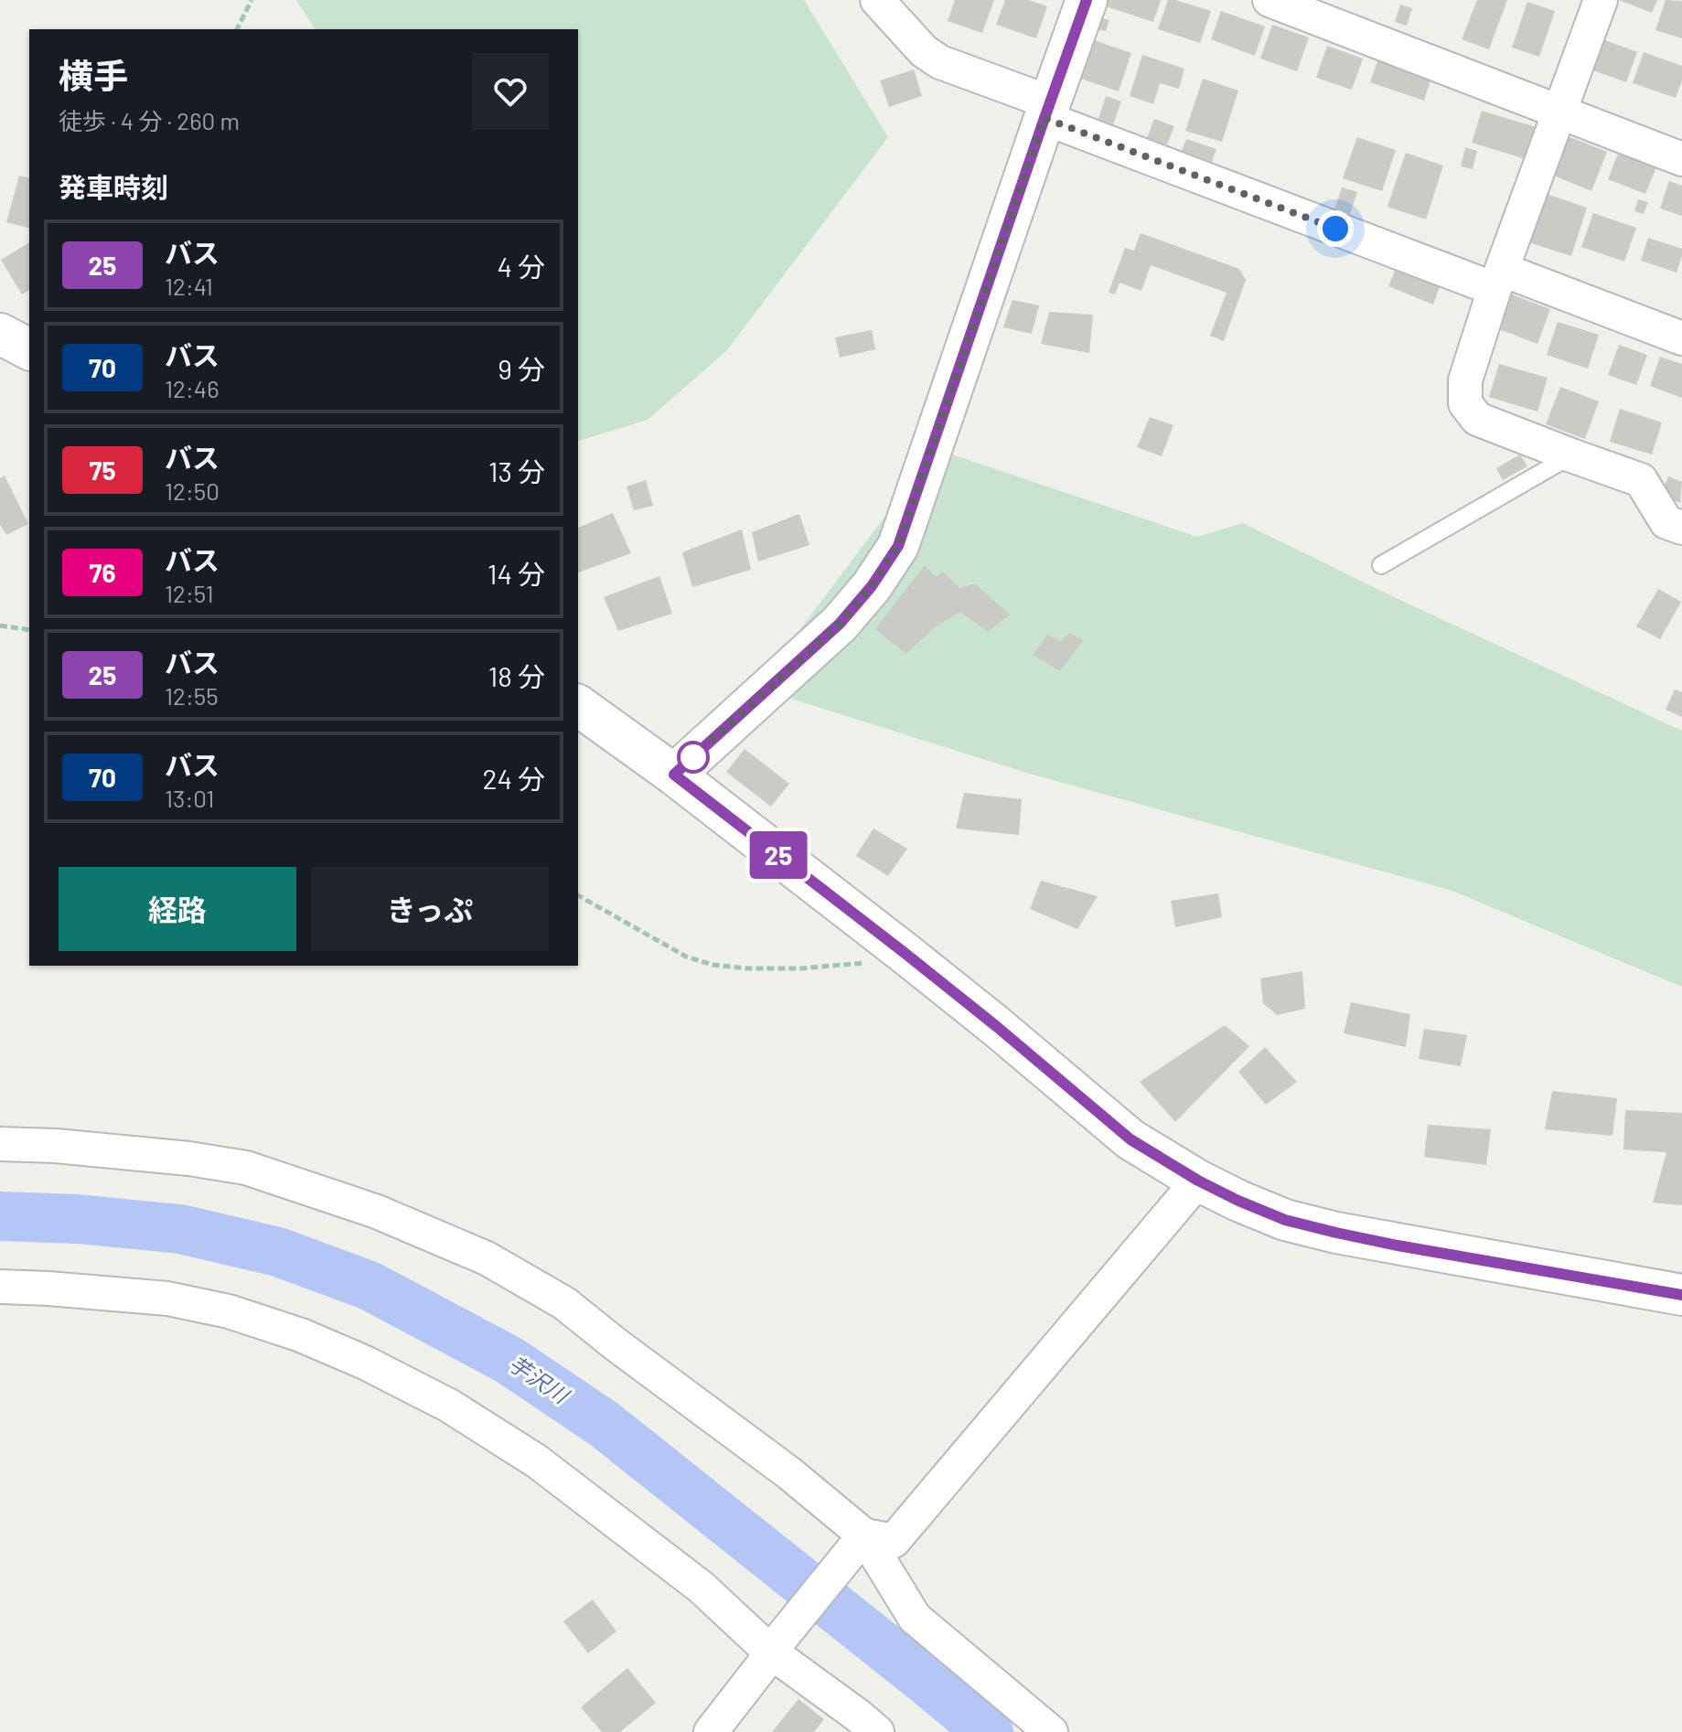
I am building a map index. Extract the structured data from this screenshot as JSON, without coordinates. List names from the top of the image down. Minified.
{"water":["芋沢川"],"lines":["bus line 25"],"page":{"on_map":"25","heading":[["横手","徒歩 · 4 分 · 260 m"],"発車時刻"],"list":[{"mark":"25","name":"バス","note":"12:41","value":"4 分"},{"mark":"70","name":"バス","note":"12:46","value":"9 分"},{"mark":"75","name":"バス","note":"12:50","value":"13 分"},{"mark":"76","name":"バス","note":"12:51","value":"14 分"},{"mark":"25","name":"バス","note":"12:55","value":"18 分"},{"mark":"70","name":"バス","note":"13:01","value":"24 分"}],"buttons":["経路","きっぷ"]}}
